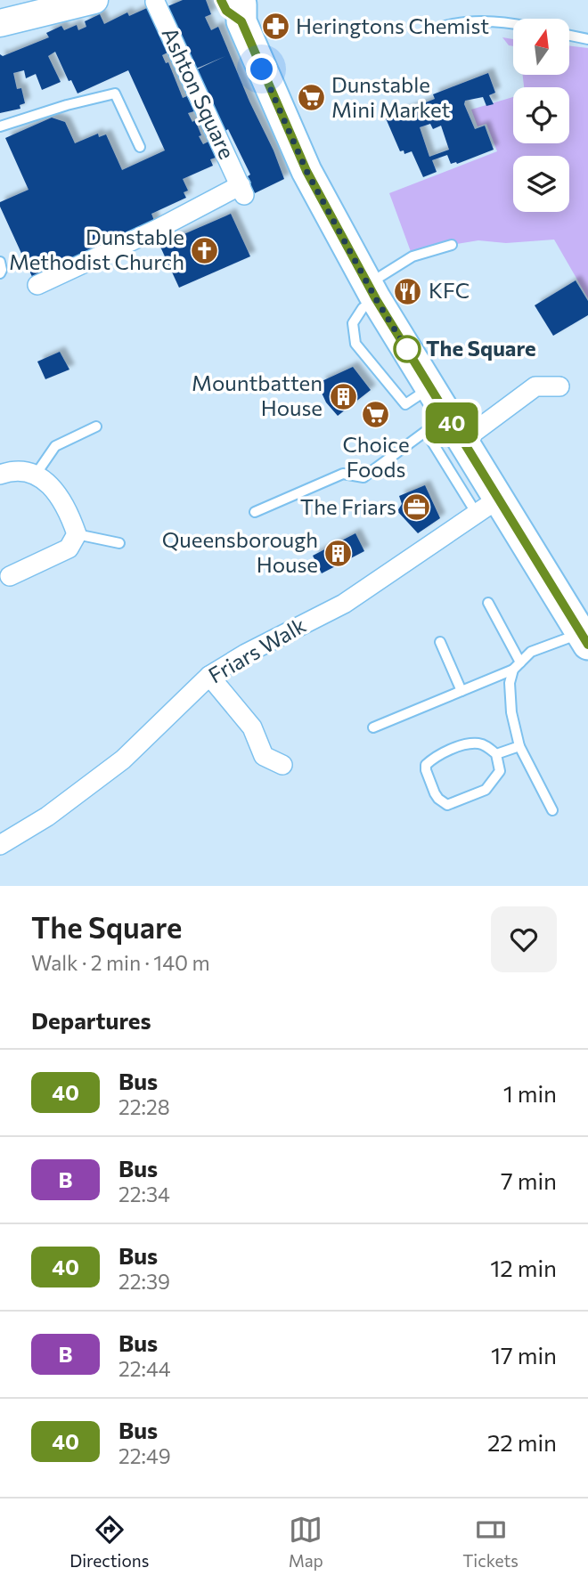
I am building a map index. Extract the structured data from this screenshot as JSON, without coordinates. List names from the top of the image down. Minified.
{"streets":{"street":["Ashton Square","Friars Walk"]},"places":{"pharmacy":["Heringtons Chemist"],"supermarket":["Dunstable Mini Market","Choice Foods"],"church":["Dunstable Methodist Church"],"restaurant":["KFC"],"other":["The Square"],"building":["Mountbatten House","Queensborough House"],"office":["The Friars"]},"lines":["bus line 40"],"north":"top","page":{"on_map":"40","heading":[["The Square","Walk · 2 min · 140 m"],"Departures"],"list":[{"mark":"40","name":"Bus","note":"22:28","value":"1 min"},{"mark":"B","name":"Bus","note":"22:34","value":"7 min"},{"mark":"40","name":"Bus","note":"22:39","value":"12 min"},{"mark":"B","name":"Bus","note":"22:44","value":"17 min"},{"mark":"40","name":"Bus","note":"22:49","value":"22 min"}],"tabs":["Directions","Map","Tickets"]}}
